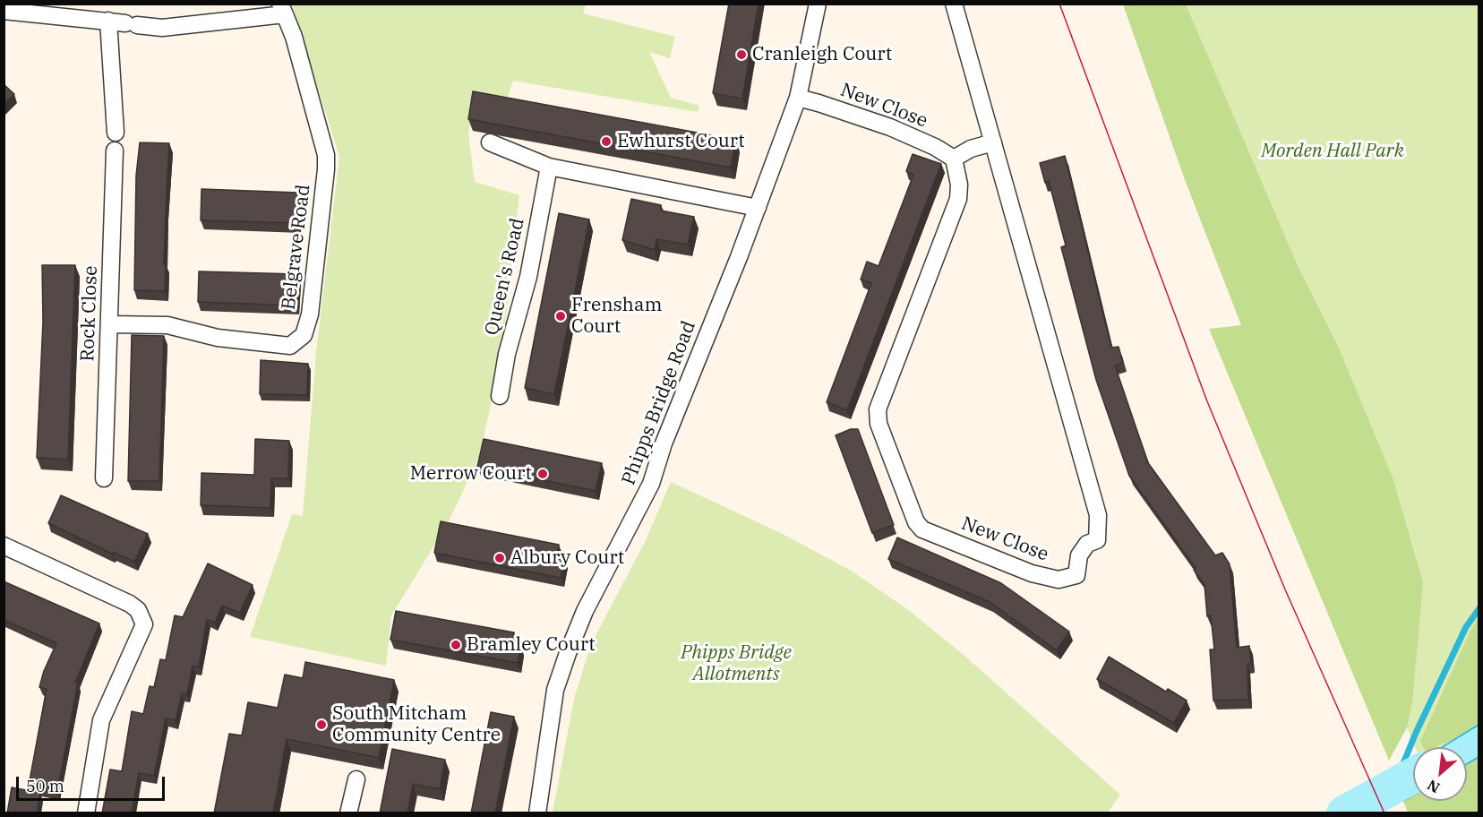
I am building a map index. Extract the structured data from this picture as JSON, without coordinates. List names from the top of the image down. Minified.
{"streets":{"street":["New Close","Belgrave Road","Queen's Road","Rock Close","Phipps Bridge Road"]},"crossings":[["New Close","Phipps Bridge Road"],["Belgrave Road","Rock Close"]],"parks":["Morden Hall Park","Phipps Bridge Allotments"],"places":["Cranleigh Court","Ewhurst Court","Frensham Court","Merrow Court","Albury Court","Bramley Court","South Mitcham Community Centre"],"scale_bar":"50 m","north":"bottom left"}
